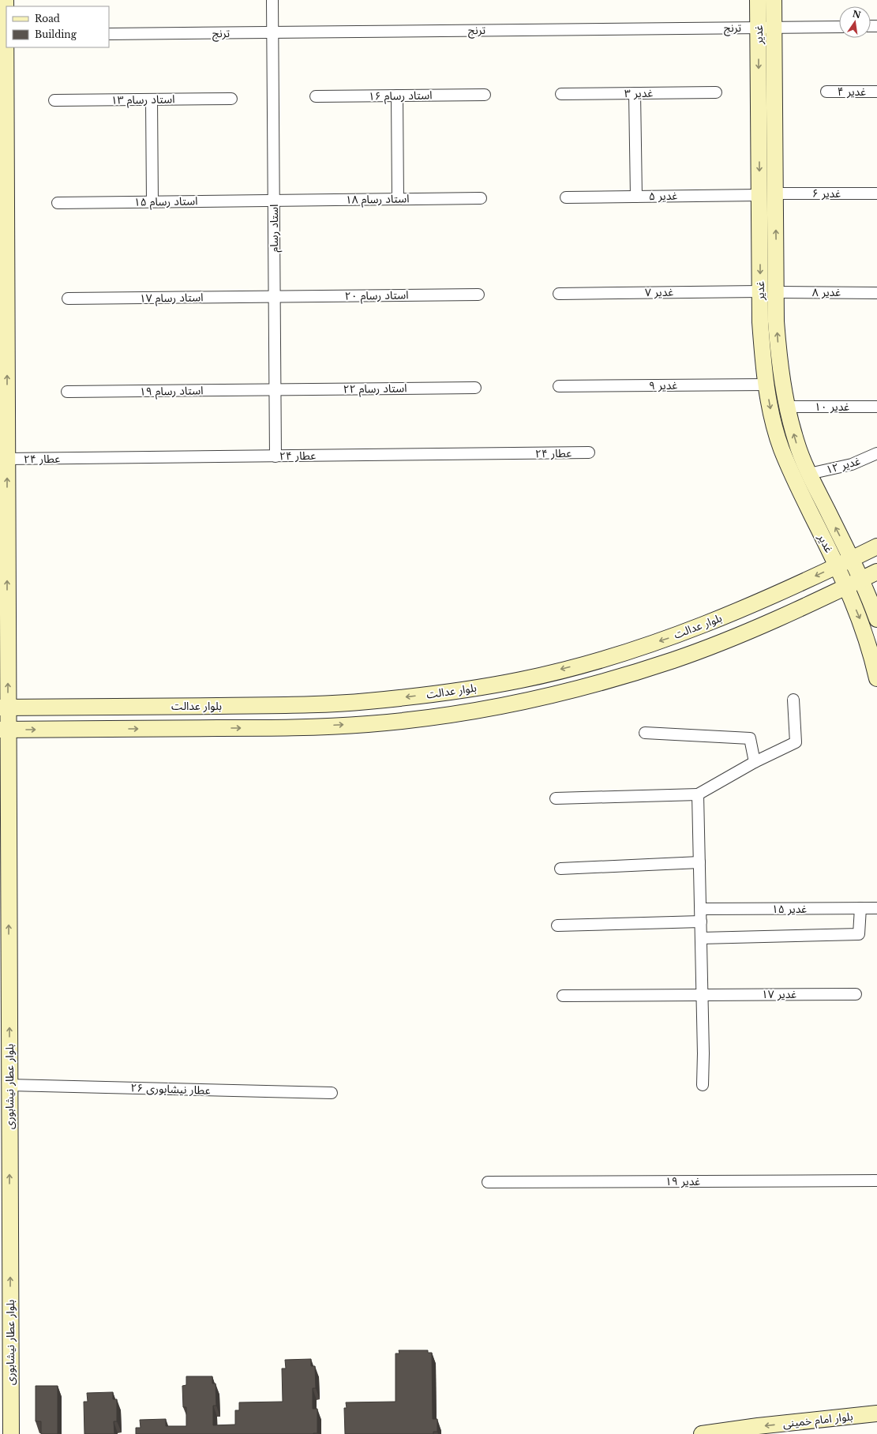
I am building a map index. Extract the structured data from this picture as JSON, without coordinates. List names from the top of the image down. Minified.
{"streets":{"street":["ترنج","غدیر","غدیر ۴","غدیر ۳","استاد رسام ۱۶","استاد رسام ۱۳","غدیر ۶","غدیر ۵","استاد رسام ۱۸","استاد رسام ۱۵","استاد رسام","غدیر ۷","غدیر ۸","استاد رسام ۲۰","استاد رسام ۱۷","غدیر ۹","استاد رسام ۲۲","استاد رسام ۱۹","غدیر ۱۰","عطار ۲۴","غدیر ۱۲","بلوار عدالت","غدیر ۱۵","غدیر ۱۷","بلوار عطار نیشابوری","عطار نیشابوری ۲۶","غدیر ۱۹","بلوار امام خمینی"]},"crossings":[["ترنج","غدیر"],["ترنج","استاد رسام"],["غدیر","غدیر ۶"],["غدیر","غدیر ۵"],["غدیر","غدیر ۷"],["غدیر","غدیر ۸"],["غدیر","غدیر ۹"],["غدیر","غدیر ۱۰"],["غدیر","غدیر ۱۲"],["غدیر","بلوار عدالت"],["استاد رسام ۱۸","استاد رسام ۱۵"],["استاد رسام ۱۸","استاد رسام"],["استاد رسام ۱۵","استاد رسام"],["استاد رسام","استاد رسام ۲۰"],["استاد رسام","استاد رسام ۱۷"],["استاد رسام","استاد رسام ۲۲"],["استاد رسام","استاد رسام ۱۹"],["استاد رسام","عطار ۲۴"],["استاد رسام ۲۰","استاد رسام ۱۷"],["استاد رسام ۲۲","استاد رسام ۱۹"],["عطار ۲۴","بلوار عطار نیشابوری"],["بلوار عدالت","بلوار عطار نیشابوری"],["بلوار عطار نیشابوری","عطار نیشابوری ۲۶"]],"one_way":["بلوار عطار نیشابوری","بلوار امام خمینی"],"legend":["Road","Building"],"north":"top"}
